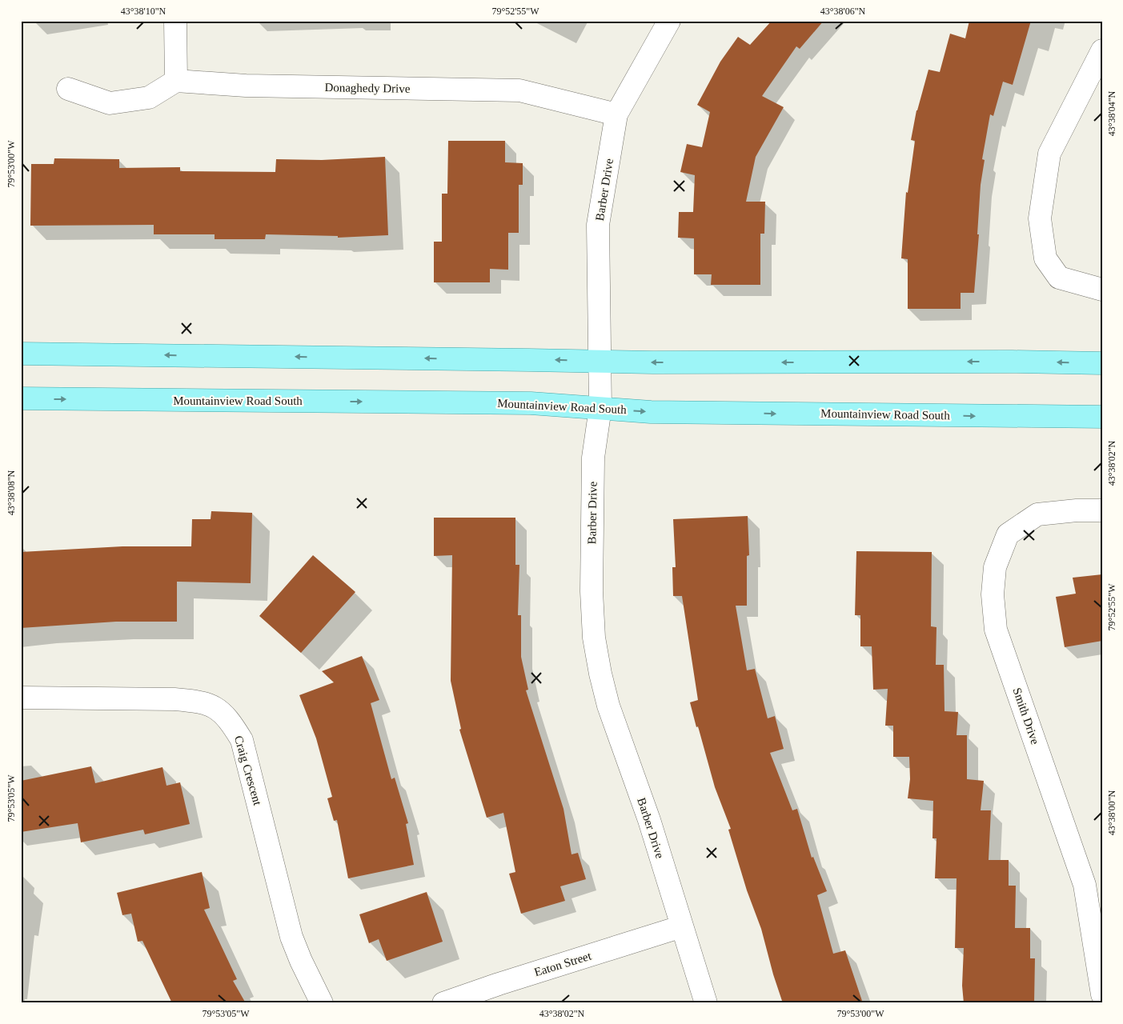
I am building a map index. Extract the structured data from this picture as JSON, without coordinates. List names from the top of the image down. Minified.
{"streets":{"main road":["Mountainview Road South"],"street":["Donaghedy Drive","Barber Drive","Smith Drive","Craig Crescent","Eaton Street"]},"crossings":[["Donaghedy Drive","Barber Drive"],["Barber Drive","Mountainview Road South"],["Barber Drive","Eaton Street"]],"coordinates":["43°38'10\"N","79°52'55\"W","43°38'06\"N","43°38'04\"N","79°53'00\"W","43°38'02\"N","43°38'08\"N","79°53'05\"W","43°38'00\"N"]}
